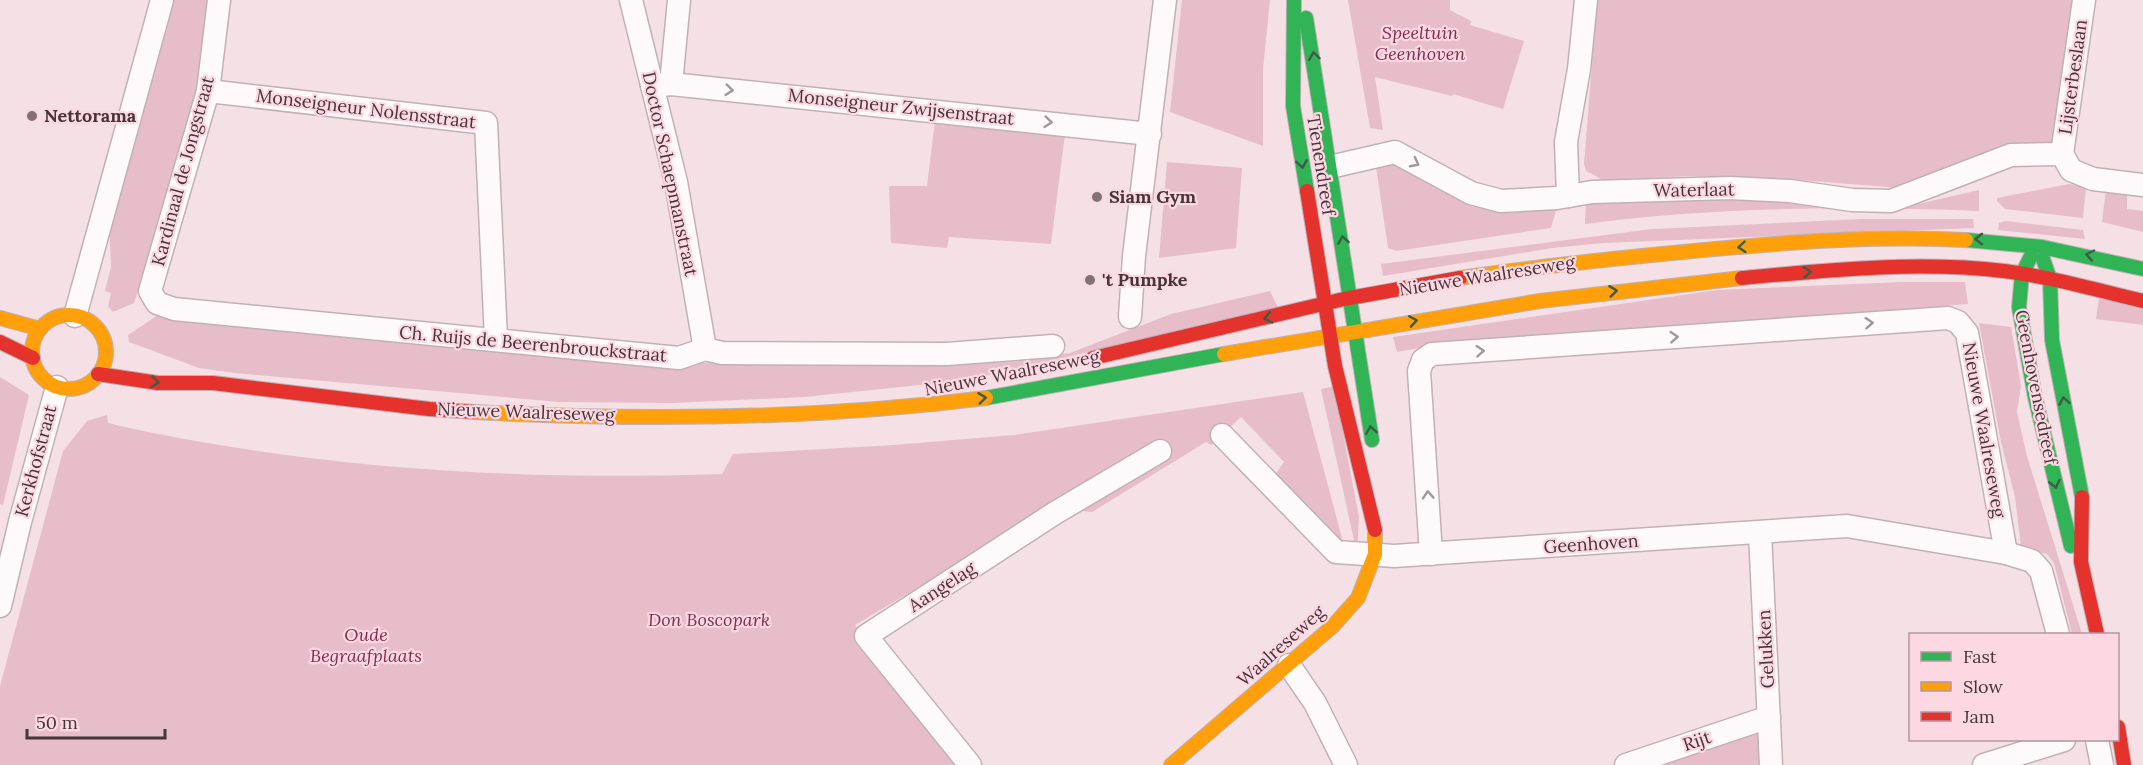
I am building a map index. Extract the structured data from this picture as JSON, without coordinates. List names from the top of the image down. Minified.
{"streets":{"street":["Lijsterbeslaan","Monseigneur Zwijsenstraat","Monseigneur Nolensstraat","Tienendreef","Kardinaal de Jongstraat","Doctor Schaepmanstraat","Waterlaat","Nieuwe Waalreseweg","Ch. Ruijs de Beerenbrouckstraat","Geenhovensedreef","Kerkhofstraat","Geenhoven","Aangelag","Waalreseweg","Gelukken","Rijt"]},"crossings":[["Lijsterbeslaan","Waterlaat"],["Monseigneur Zwijsenstraat","Doctor Schaepmanstraat"],["Monseigneur Nolensstraat","Kardinaal de Jongstraat"],["Monseigneur Nolensstraat","Ch. Ruijs de Beerenbrouckstraat"],["Tienendreef","Waterlaat"],["Tienendreef","Nieuwe Waalreseweg"],["Tienendreef","Waalreseweg"],["Kardinaal de Jongstraat","Ch. Ruijs de Beerenbrouckstraat"],["Doctor Schaepmanstraat","Ch. Ruijs de Beerenbrouckstraat"],["Nieuwe Waalreseweg","Geenhovensedreef"],["Nieuwe Waalreseweg","Kerkhofstraat"],["Nieuwe Waalreseweg","Geenhoven"],["Nieuwe Waalreseweg","Waalreseweg"],["Geenhoven","Waalreseweg"],["Geenhoven","Gelukken"],["Gelukken","Rijt"]],"one_way":["Monseigneur Zwijsenstraat"],"parks":["Speeltuin Geenhoven","Don Boscopark","Oude Begraafplaats"],"places":["Nettorama","Siam Gym","'t Pumpke"],"legend":["Fast","Slow","Jam"],"scale_bar":"50 m"}
